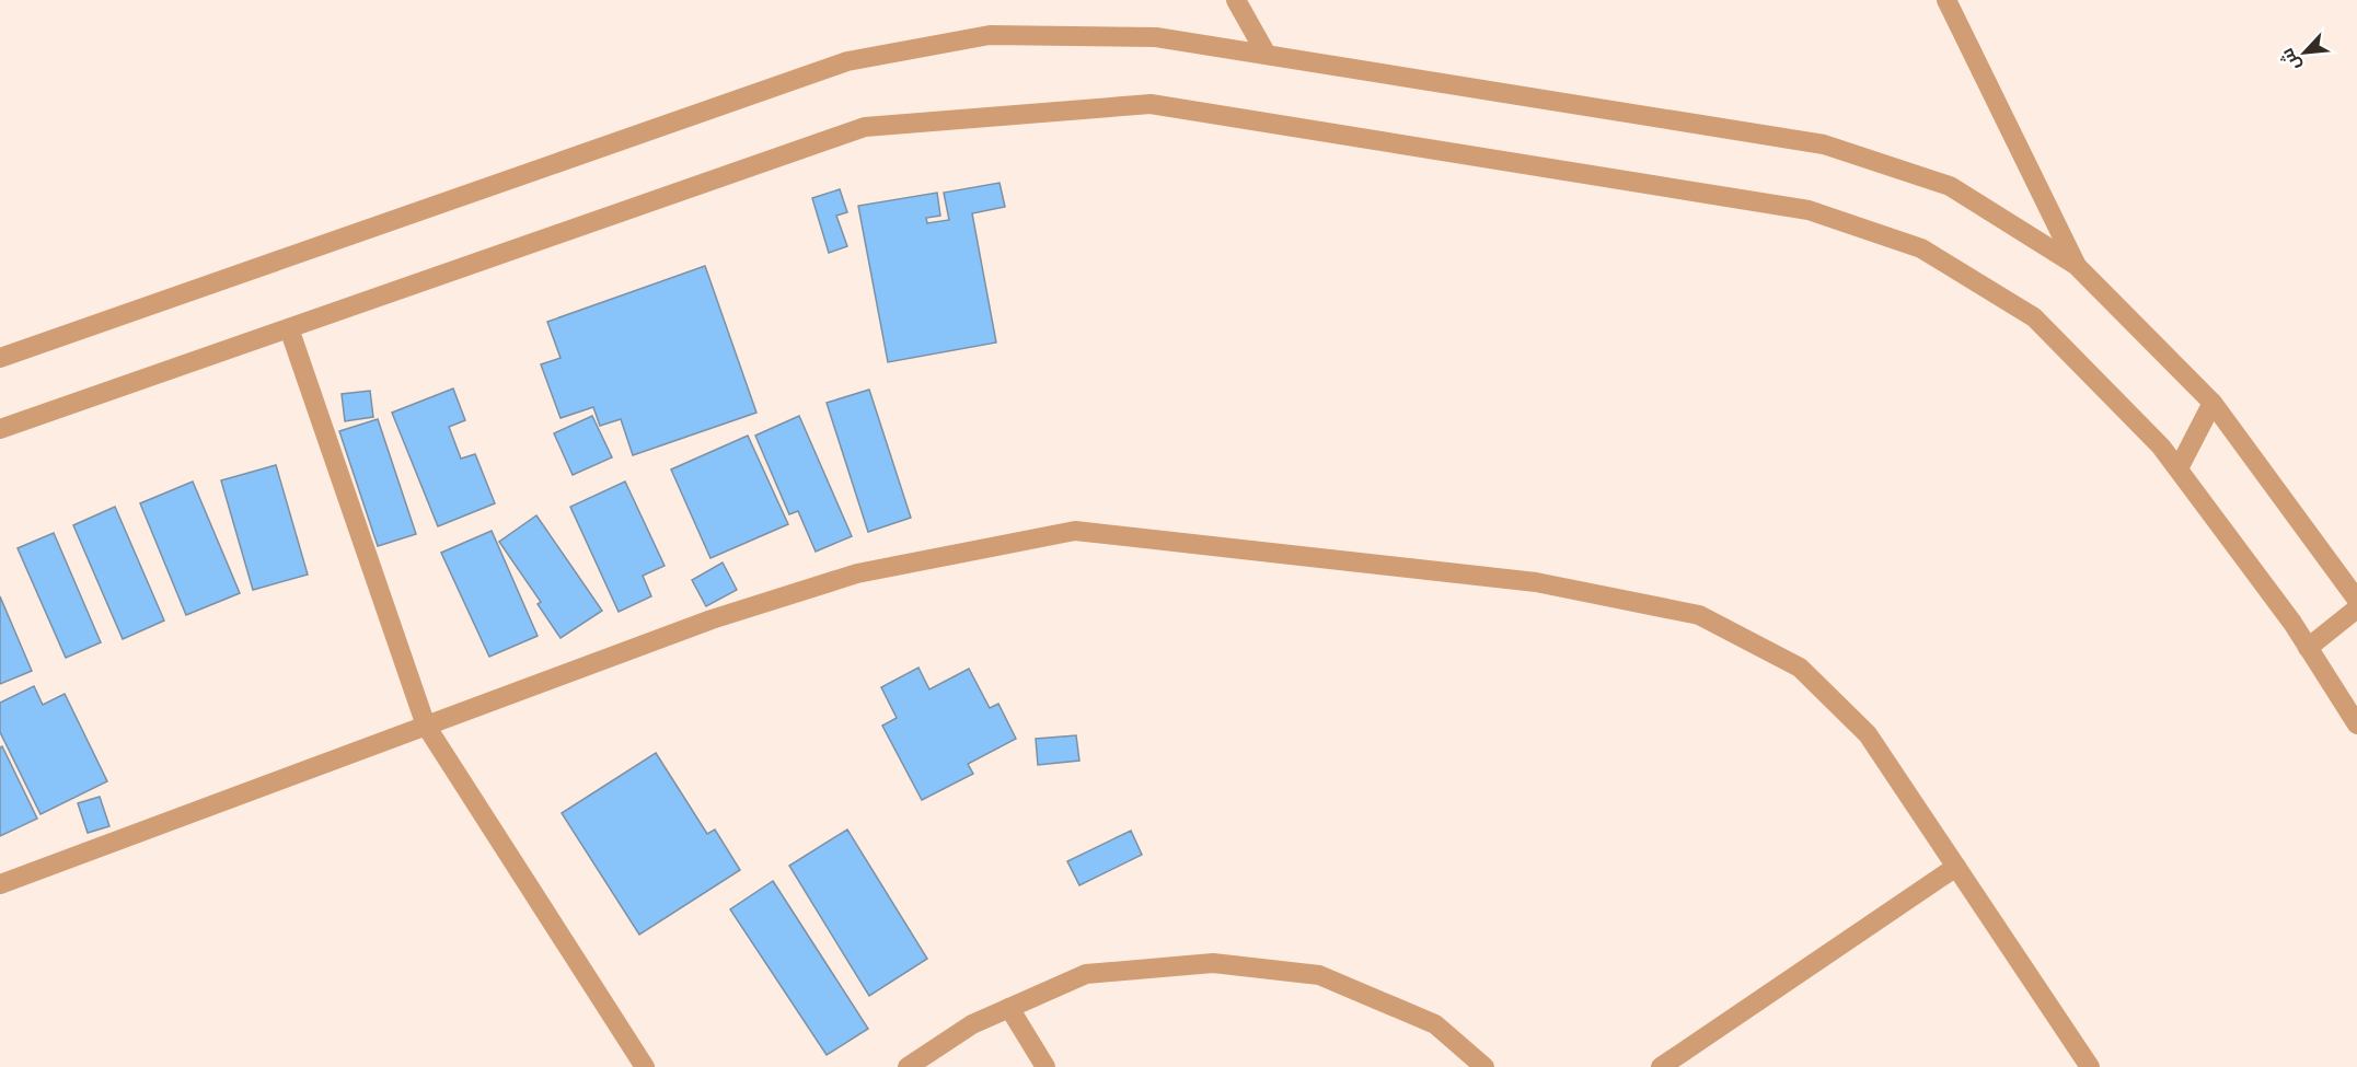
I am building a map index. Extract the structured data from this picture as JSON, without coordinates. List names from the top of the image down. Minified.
{"north":"bottom left"}
